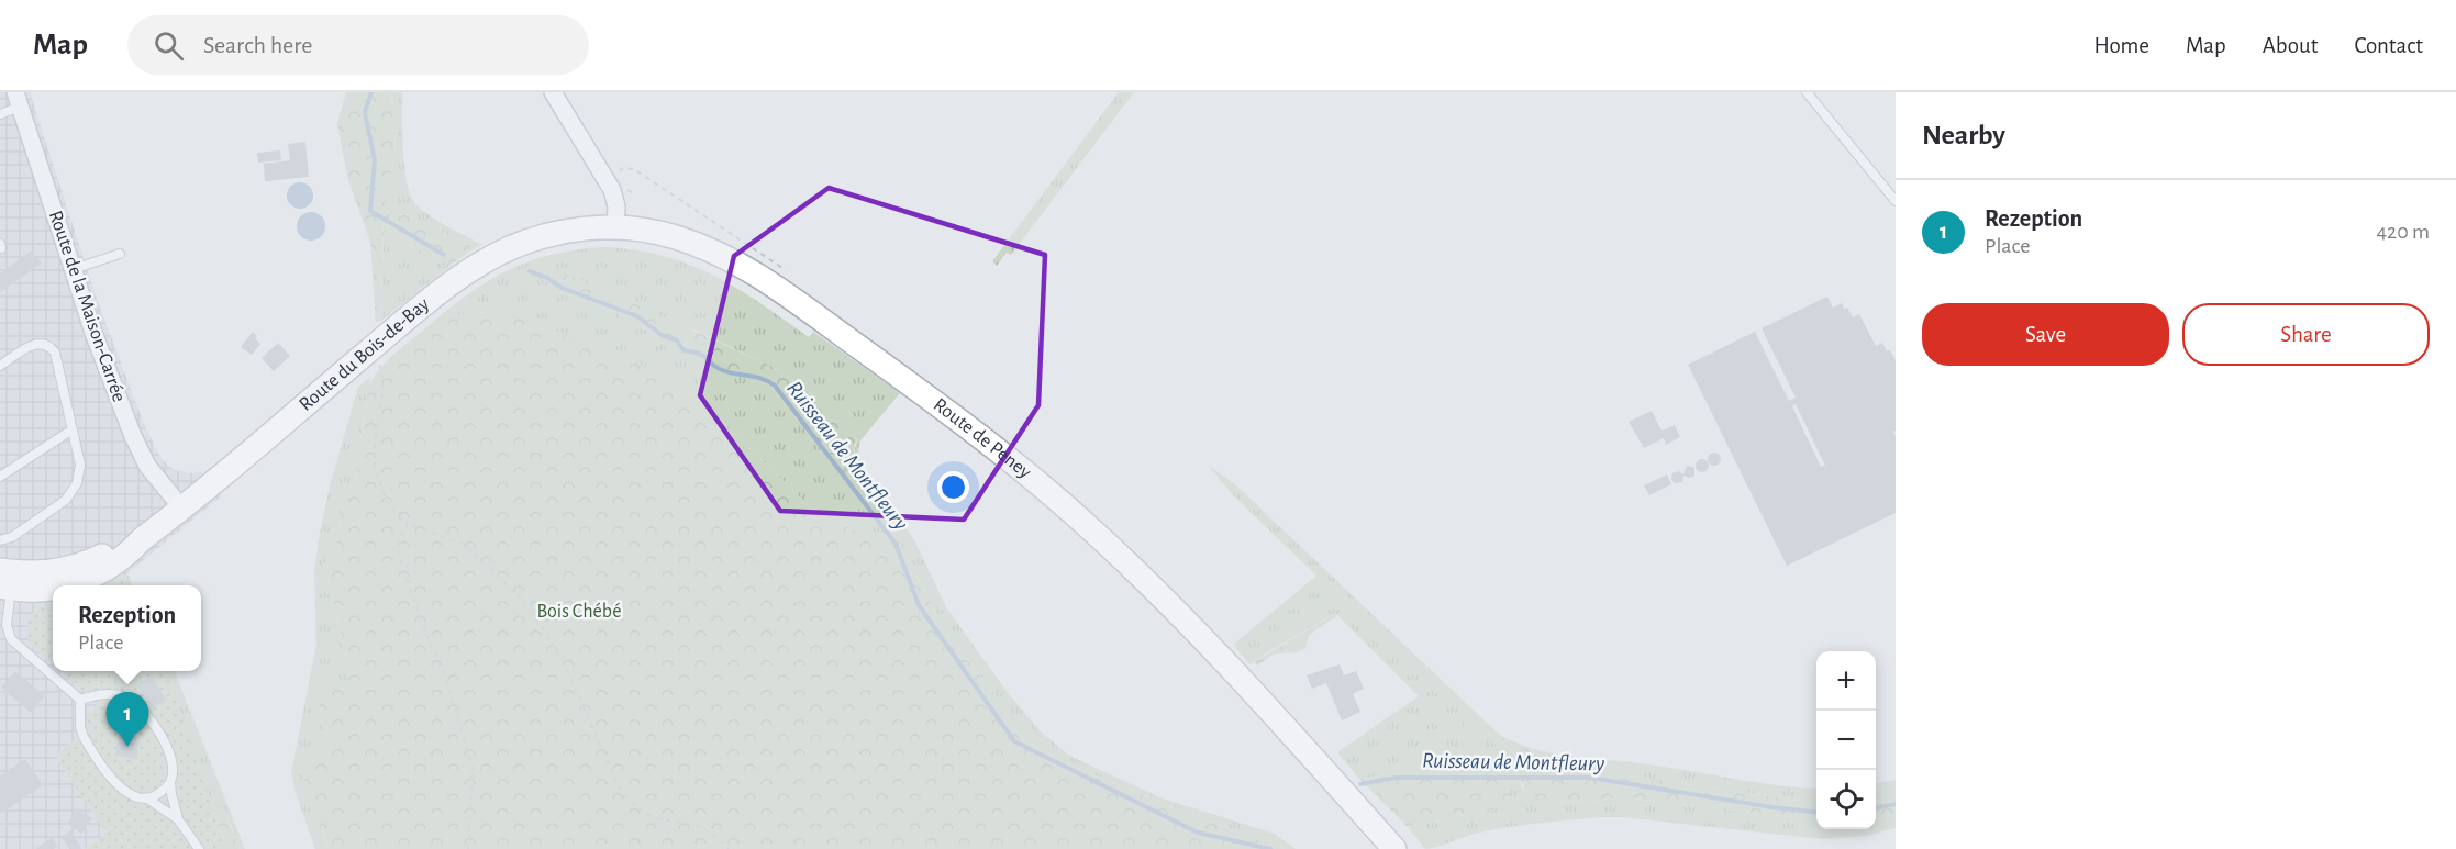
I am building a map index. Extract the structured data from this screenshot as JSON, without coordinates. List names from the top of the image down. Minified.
{"streets":{"main road":["Route du Bois-de-Bay","Route de Peney"],"street":["Route de la Maison-Carrée"]},"crossings":[["Route de la Maison-Carrée","Route du Bois-de-Bay"],["Route du Bois-de-Bay","Route de Peney"]],"water":["Ruisseau de Montfleury"],"parks":["Bois Chébé"],"page":{"header":"Map","search":"Search here","nav":["Home","Map","About","Contact"],"heading":"Nearby","list":[{"mark":"1","name":"Rezeption","note":"Place","value":"420 m"}],"buttons":["Save","Share"],"popup":["Rezeption","Place"],"map_buttons":["+","−"],"pins":"1"}}
